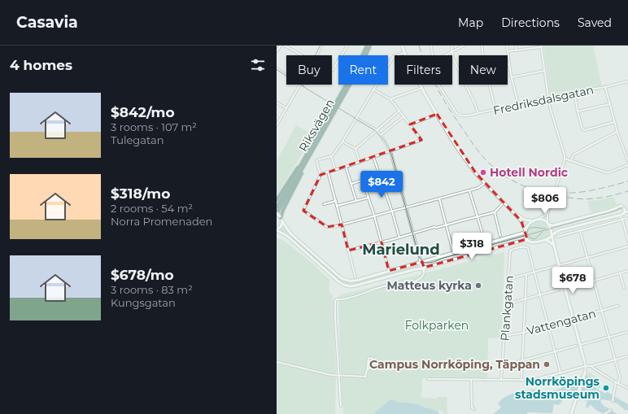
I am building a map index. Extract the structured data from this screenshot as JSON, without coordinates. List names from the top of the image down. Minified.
{"streets":{"highway":["Riksvägen"],"street":["Fredriksdalsgatan","Plankgatan","Vattengatan"]},"crossings":[["Plankgatan","Vattengatan"]],"districts":["Marielund"],"parks":["Folkparken"],"places":["Hotell Nordic","Matteus kyrka","Campus Norrköping, Täppan","Norrköpings stadsmuseum"],"page":{"header":"Casavia","nav":["Map","Directions","Saved"],"heading":"4 homes","chip":["Buy","Rent","Filters","New"],"list":[{"name":"$842/mo","note":"3 rooms · 107 m² · Tulegatan"},{"name":"$318/mo","note":"2 rooms · 54 m² · Norra Promenaden"},{"name":"$678/mo","note":"3 rooms · 83 m² · Kungsgatan"}],"price":["$842","$806","$318","$678"]}}
